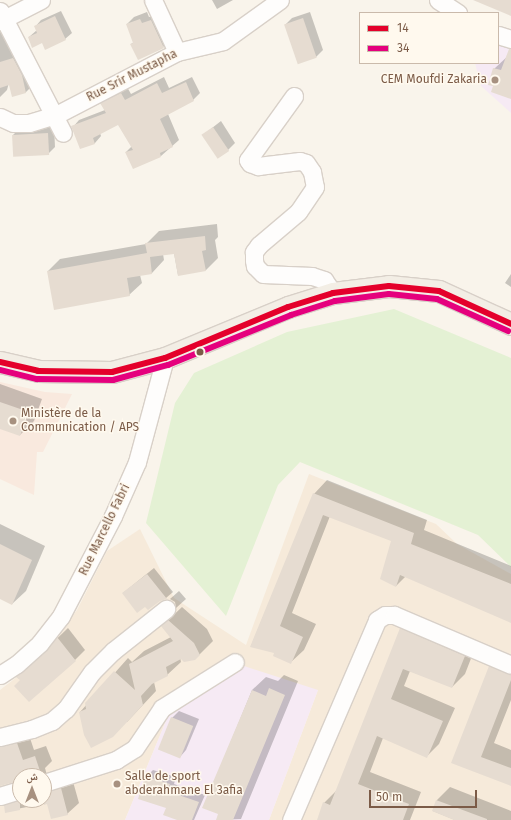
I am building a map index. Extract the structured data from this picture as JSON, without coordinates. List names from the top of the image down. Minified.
{"streets":{"street":["Rue Srir Mustapha","Rue Marcello Fabri"]},"places":["CEM Moufdi Zakaria","Ministère de la Communication / APS","Salle de sport abderahmane El 3afia"],"lines":["transit line 14","transit line 34"],"legend":["14","34"],"scale_bar":"50 m","north":"top"}
